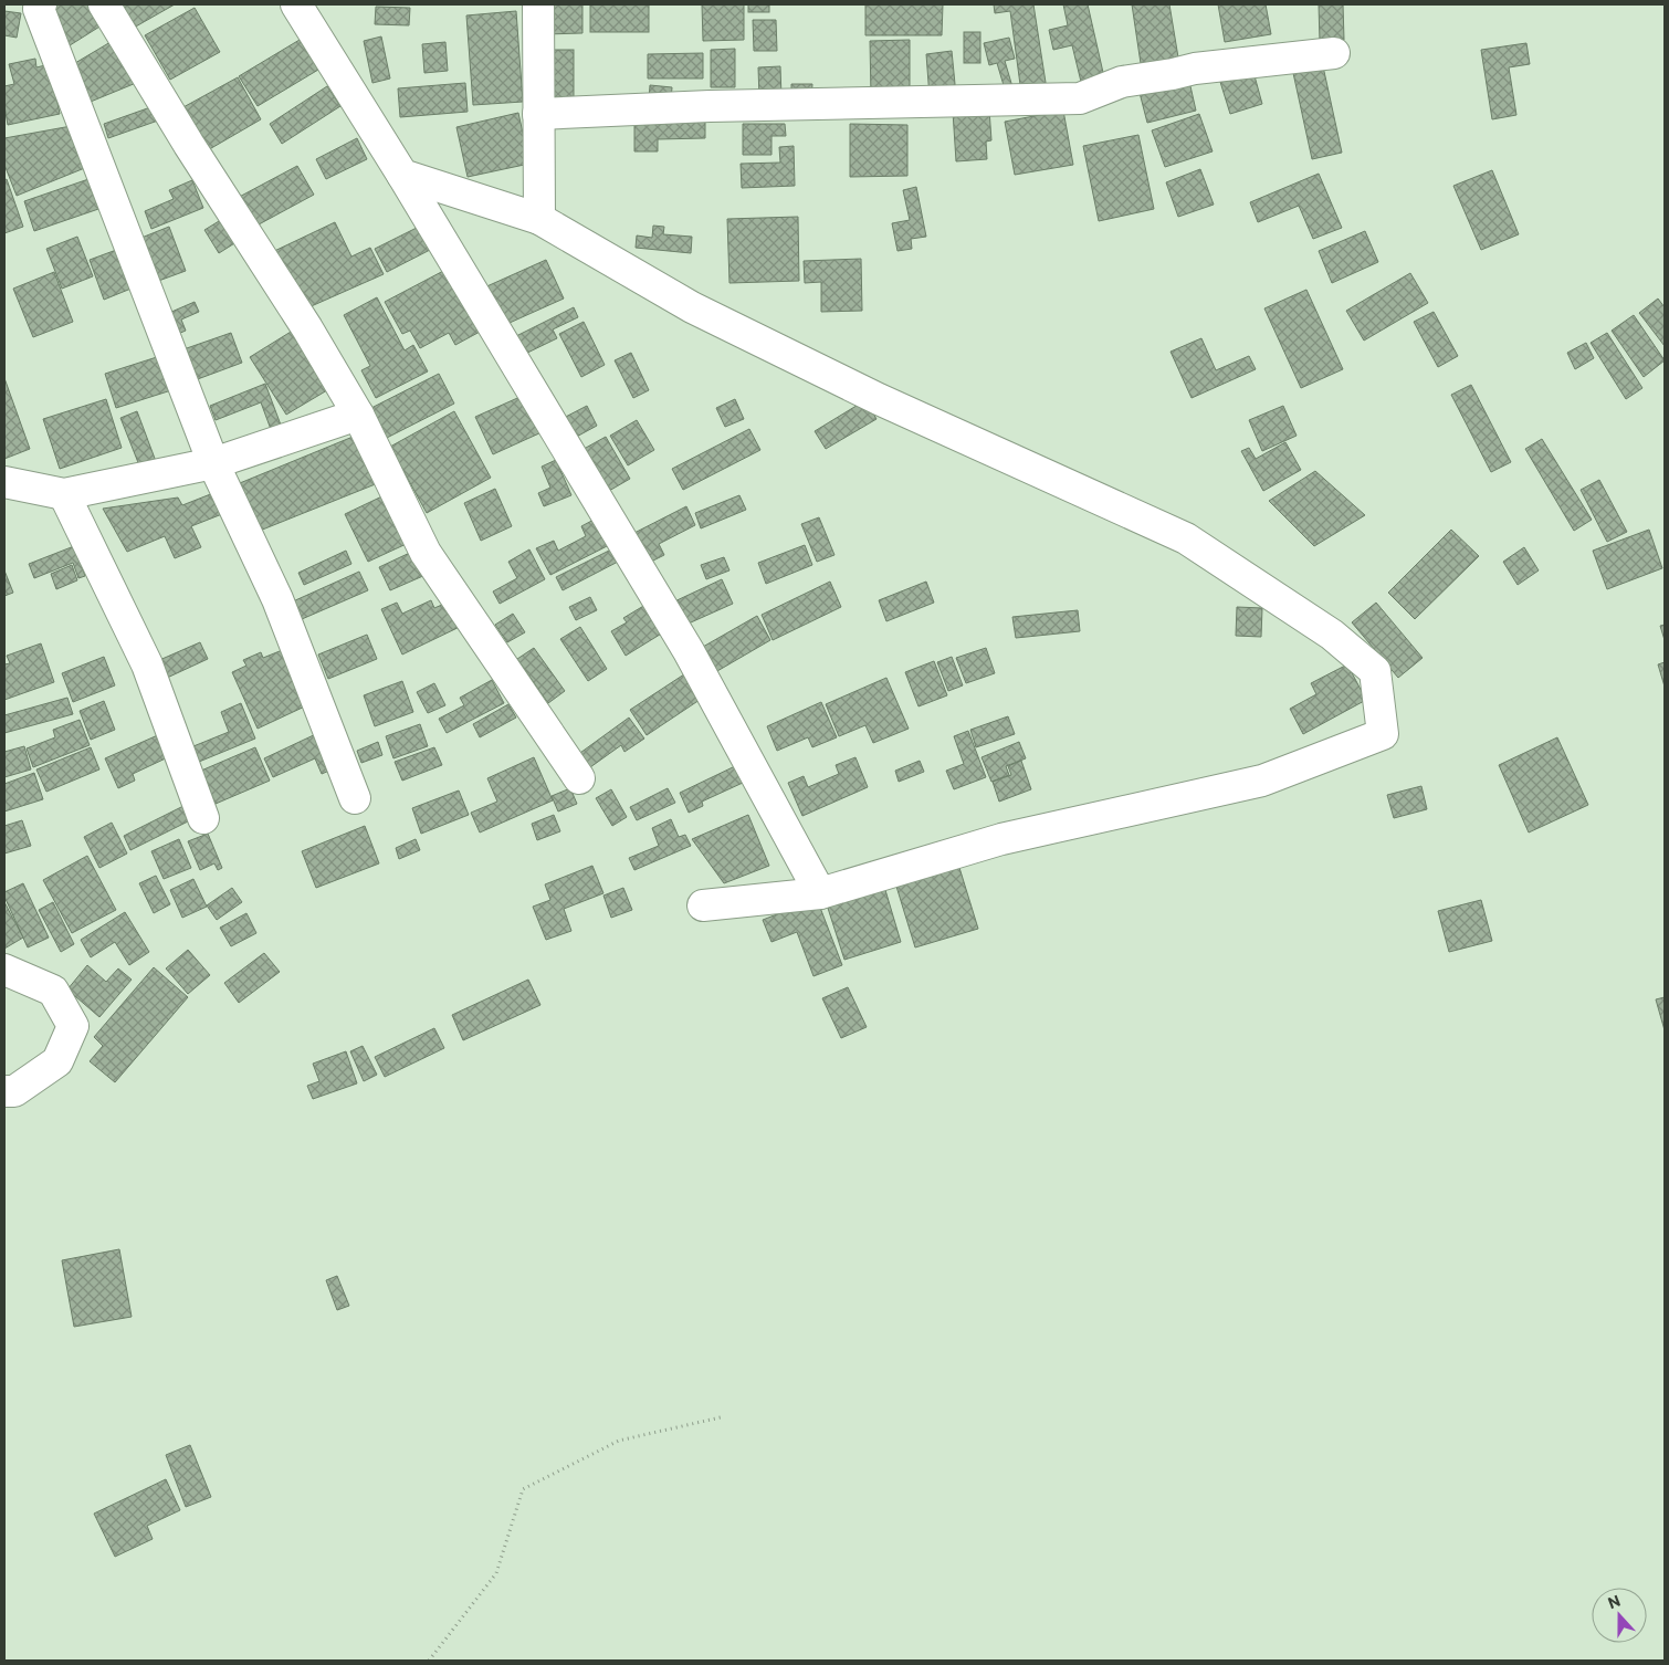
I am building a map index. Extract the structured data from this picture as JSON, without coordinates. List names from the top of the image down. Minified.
{"north":"top"}
